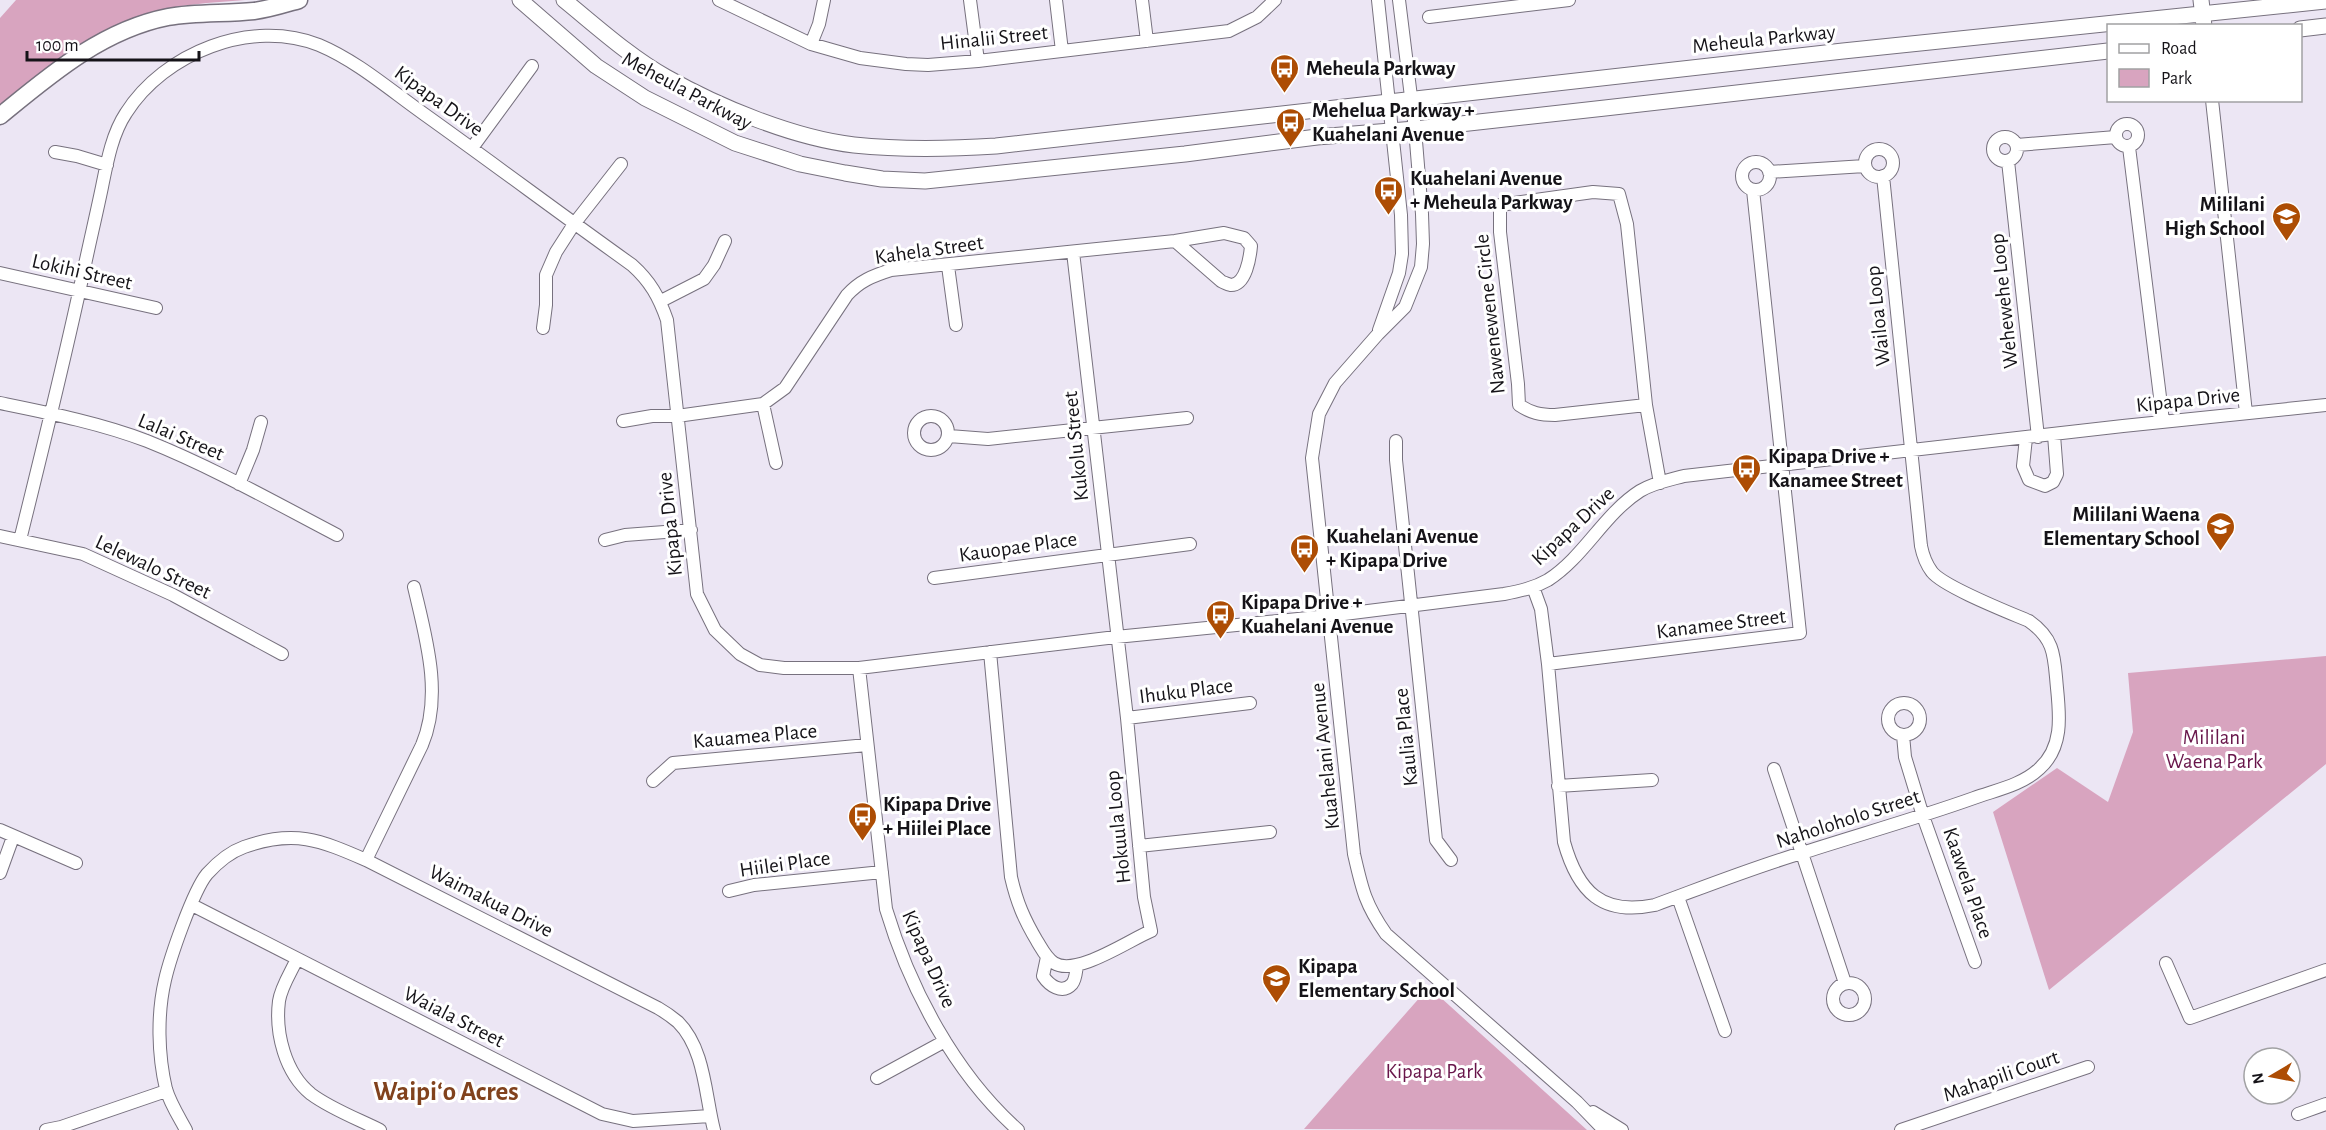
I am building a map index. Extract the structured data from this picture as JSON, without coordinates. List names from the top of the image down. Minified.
{"streets":{"main road":["Meheula Parkway"],"street":["Hinalii Street","Kipapa Drive","Kahela Street","Lokihi Street","Wehewehe Loop","Nawenewene Circle","Wailoa Loop","Lalai Street","Kukolu Street","Kauopae Place","Lelewalo Street","Kanamee Street","Ihuku Place","Kauamea Place","Kaulia Place","Kuahelani Avenue","Naholoholo Street","Hokuula Loop","Hiilei Place","Kaawela Place","Waimakua Drive","Waiala Street","Mahapili Court"]},"crossings":[["Meheula Parkway","Kuahelani Avenue"],["Kipapa Drive","Kahela Street"],["Kipapa Drive","Lokihi Street"],["Kipapa Drive","Wehewehe Loop"],["Kipapa Drive","Nawenewene Circle"],["Kipapa Drive","Wailoa Loop"],["Kipapa Drive","Lalai Street"],["Kipapa Drive","Kukolu Street"],["Kipapa Drive","Lelewalo Street"],["Kipapa Drive","Kanamee Street"],["Kipapa Drive","Kauamea Place"],["Kipapa Drive","Kaulia Place"],["Kipapa Drive","Kuahelani Avenue"],["Kipapa Drive","Naholoholo Street"],["Kipapa Drive","Hokuula Loop"],["Kipapa Drive","Hiilei Place"],["Kahela Street","Kukolu Street"],["Wailoa Loop","Naholoholo Street"],["Kukolu Street","Kauopae Place"],["Kukolu Street","Hokuula Loop"],["Kanamee Street","Naholoholo Street"],["Ihuku Place","Hokuula Loop"],["Naholoholo Street","Kaawela Place"],["Waimakua Drive","Waiala Street"]],"districts":["Waipiʻo Acres"],"parks":["Mililani Waena Park","Kipapa Park"],"places":{"bus stop":["Meheula Parkway","Mehelua Parkway + Kuahelani Avenue","Kuahelani Avenue + Meheula Parkway","Kipapa Drive + Kanamee Street","Kuahelani Avenue + Kipapa Drive","Kipapa Drive + Kuahelani Avenue","Kipapa Drive + Hiilei Place"],"school or university":["Mililani High School","Mililani Waena Elementary School","Kipapa Elementary School"]},"legend":["Road","Park"],"scale_bar":"100 m","north":"left"}
